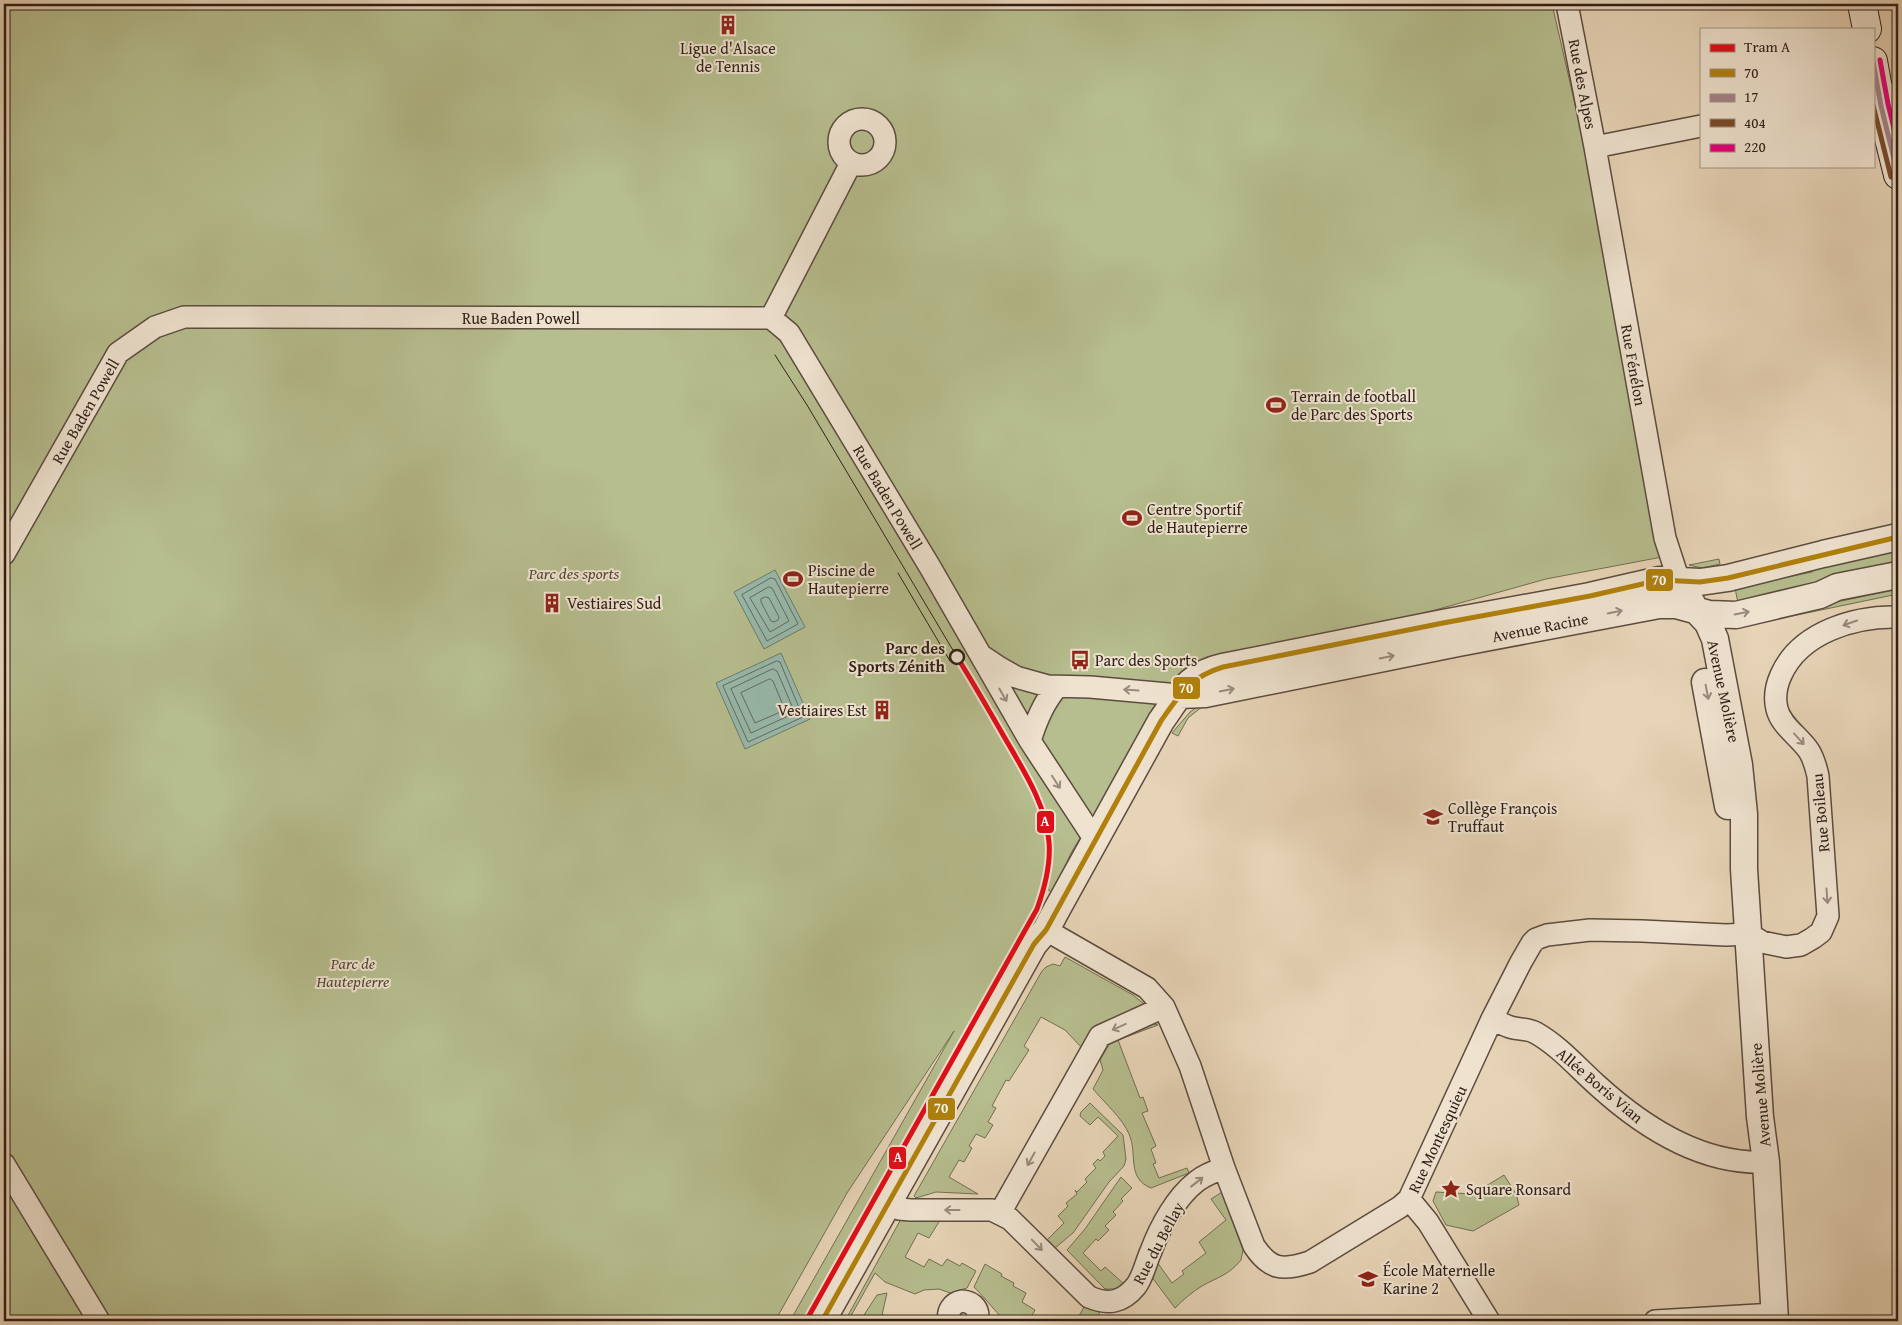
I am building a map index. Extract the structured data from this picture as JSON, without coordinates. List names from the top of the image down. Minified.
{"streets":{"street":["Rue des Alpes","Rue Baden Powell","Rue Fénélon","Avenue Racine","Avenue Molière","Rue Boileau","Allée Boris Vian","Rue Montesquieu","Rue du Bellay"]},"crossings":[["Rue des Alpes","Rue Fénélon"],["Rue Baden Powell","Avenue Racine"],["Rue Fénélon","Avenue Racine"],["Rue Fénélon","Avenue Molière"],["Avenue Racine","Avenue Molière"],["Avenue Racine","Rue Montesquieu"],["Avenue Racine","Rue du Bellay"],["Avenue Molière","Rue Boileau"],["Avenue Molière","Allée Boris Vian"],["Avenue Molière","Rue Montesquieu"],["Rue Boileau","Rue Montesquieu"],["Allée Boris Vian","Rue Montesquieu"],["Rue Montesquieu","Rue du Bellay"]],"parks":["Parc des sports","Parc de Hautepierre"],"places":{"building":["Ligue d'Alsace de Tennis","Vestiaires Sud","Vestiaires Est"],"sports":["Terrain de football de Parc des Sports","Centre Sportif de Hautepierre","Piscine de Hautepierre"],"other":["Parc des Sports Zénith"],"bus stop":["Parc des Sports"],"school or university":["Collège François Truffaut","École Maternelle Karine 2"],"place":["Square Ronsard"]},"lines":["transit line 220","transit line 17","transit line 404","transit line 70","tram line A"],"legend":["Tram A","70","17","404","220"]}
